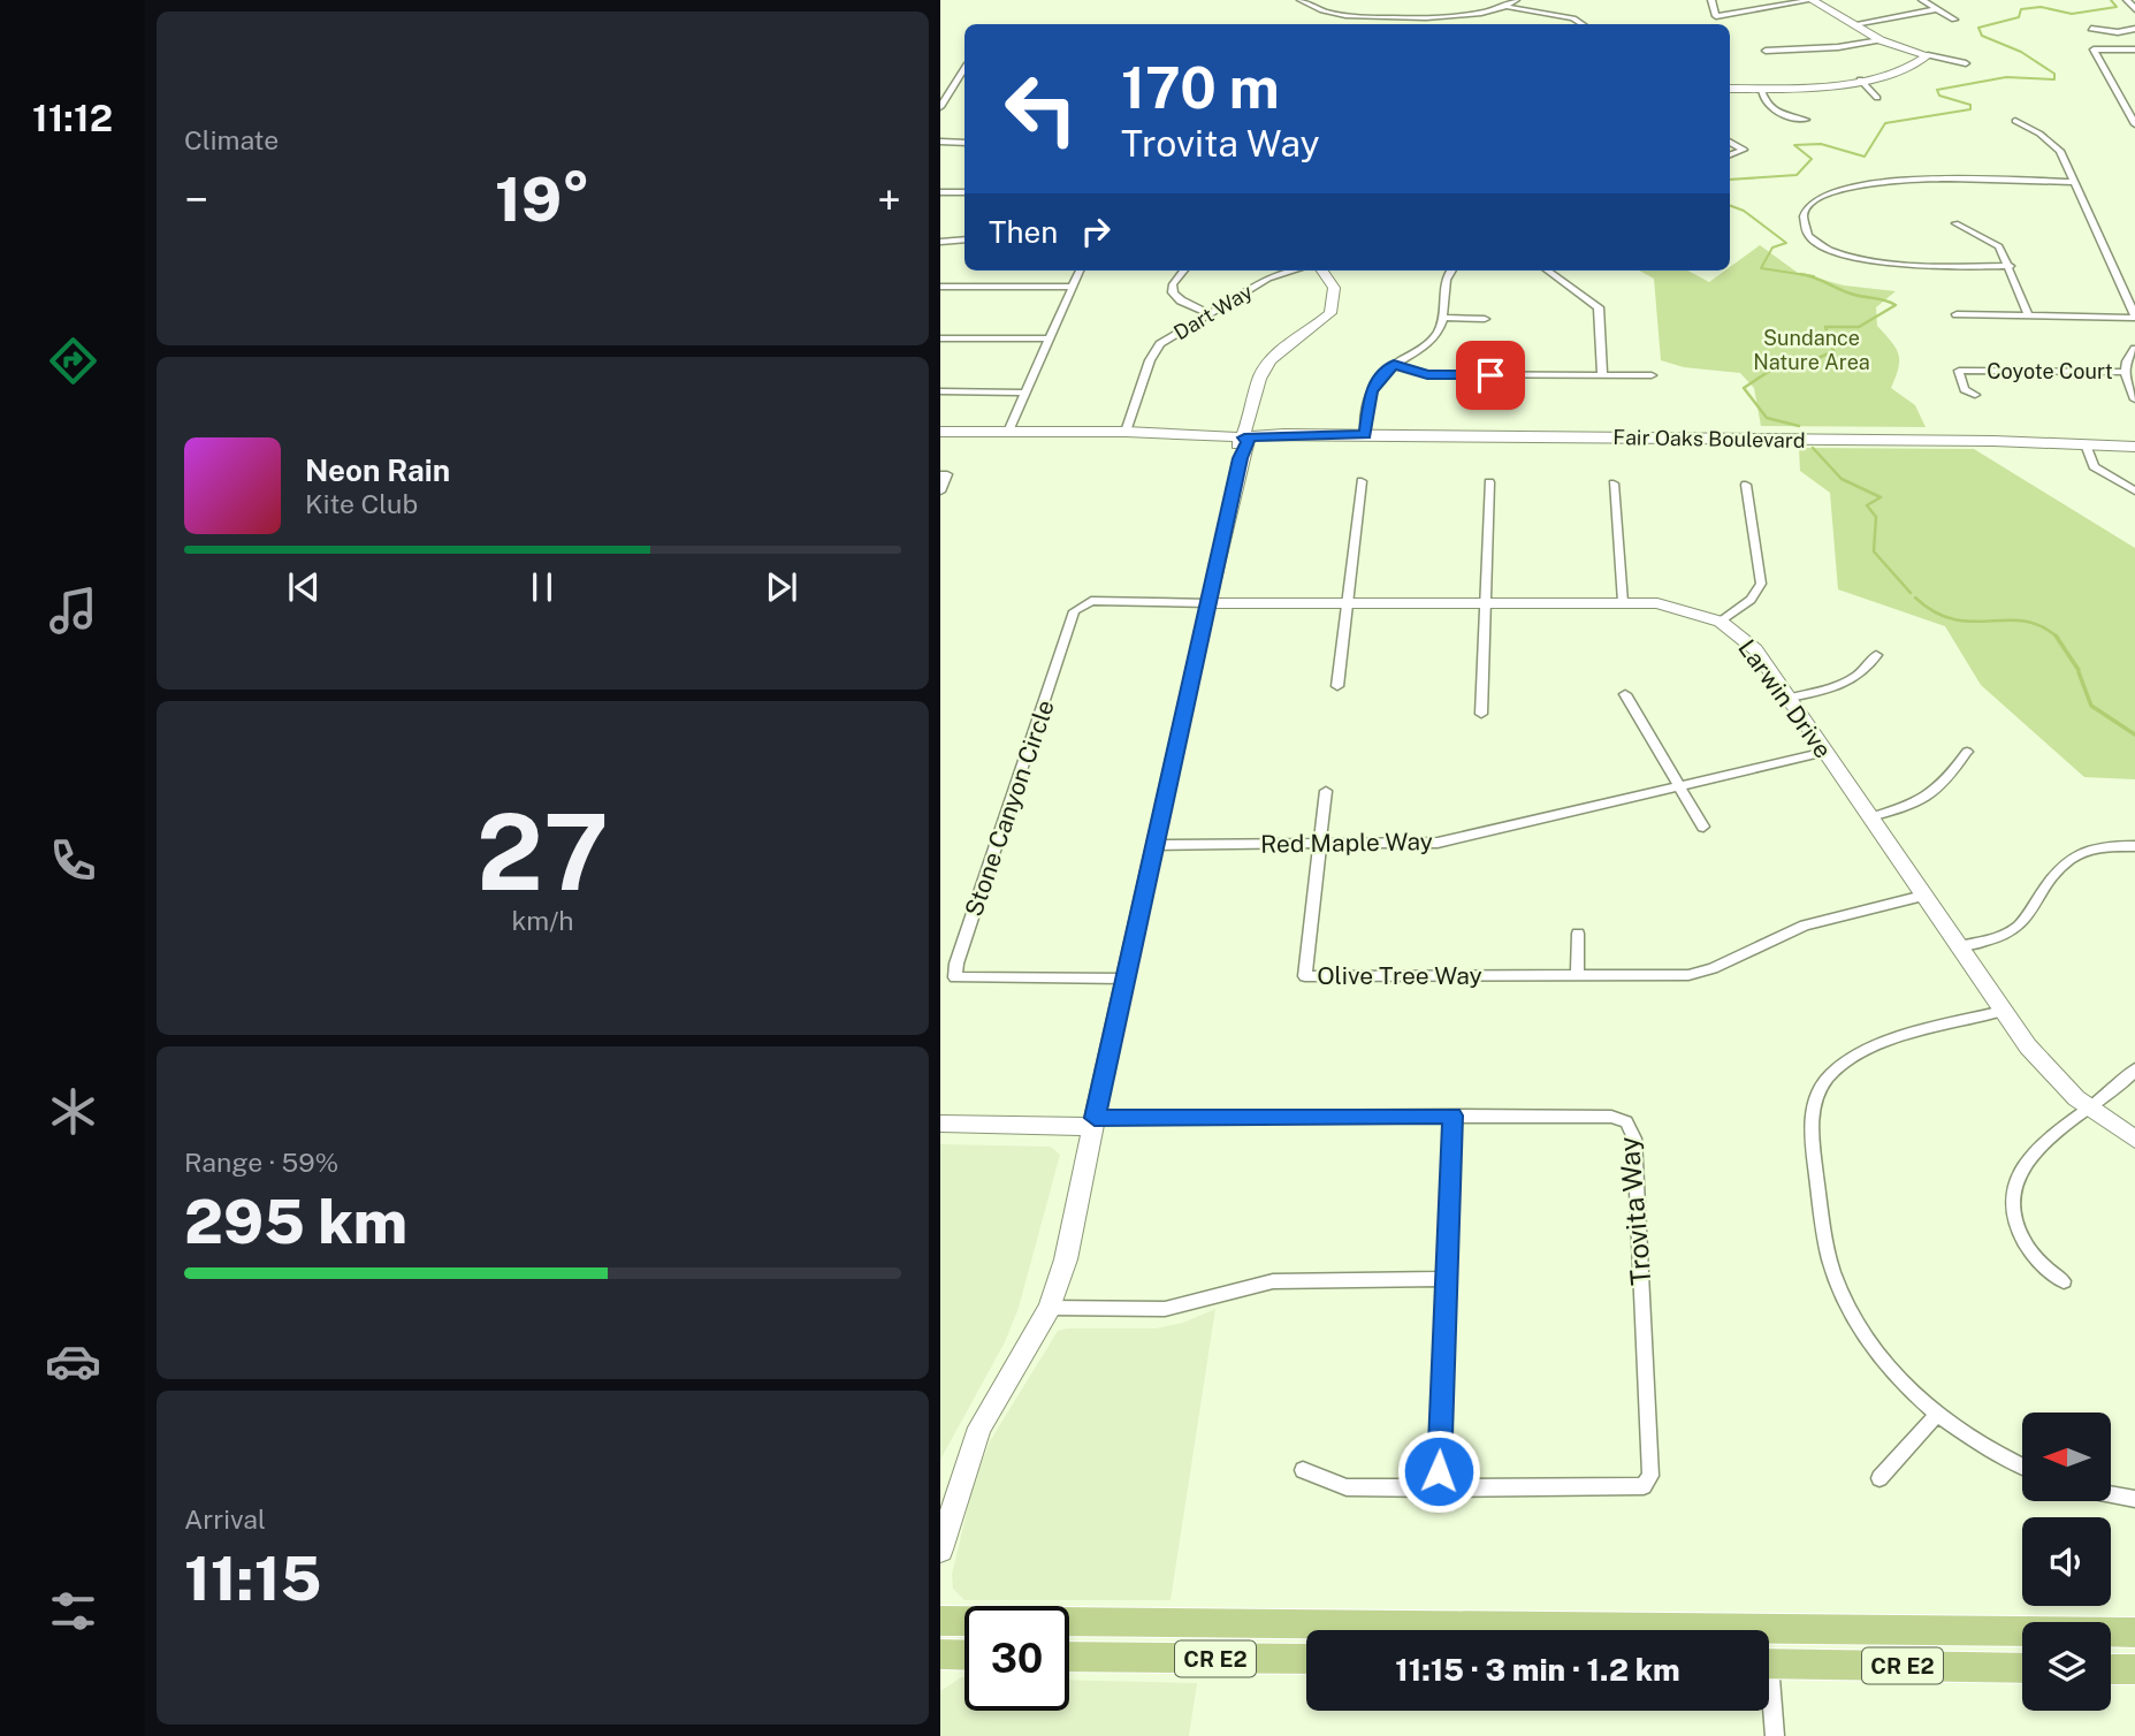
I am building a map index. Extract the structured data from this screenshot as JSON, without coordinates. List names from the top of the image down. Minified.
{"streets":{"main road":["CR E2"],"street":["Dart Way","Coyote Court","Fair Oaks Boulevard","Larwin Drive","Stone Canyon Circle","Red Maple Way","Olive Tree Way","Trovita Way"]},"crossings":[["Dart Way","Fair Oaks Boulevard"],["Larwin Drive","Stone Canyon Circle"],["Larwin Drive","Red Maple Way"],["Larwin Drive","Olive Tree Way"],["Red Maple Way","Olive Tree Way"]],"parks":["Sundance Nature Area"],"north":"left","page":{"tabs":"11:12","tile":["Climate",["27","km/h"],["Range · 59%","295 km"],["Arrival","11:15"]],"turn":["170 m","Trovita Way"],"heat":["−","19°","+"],"then":"Then","song":["Neon Rain","Kite Club"],"limit":"30","trip":"11:15 · 3 min · 1.2 km"}}
